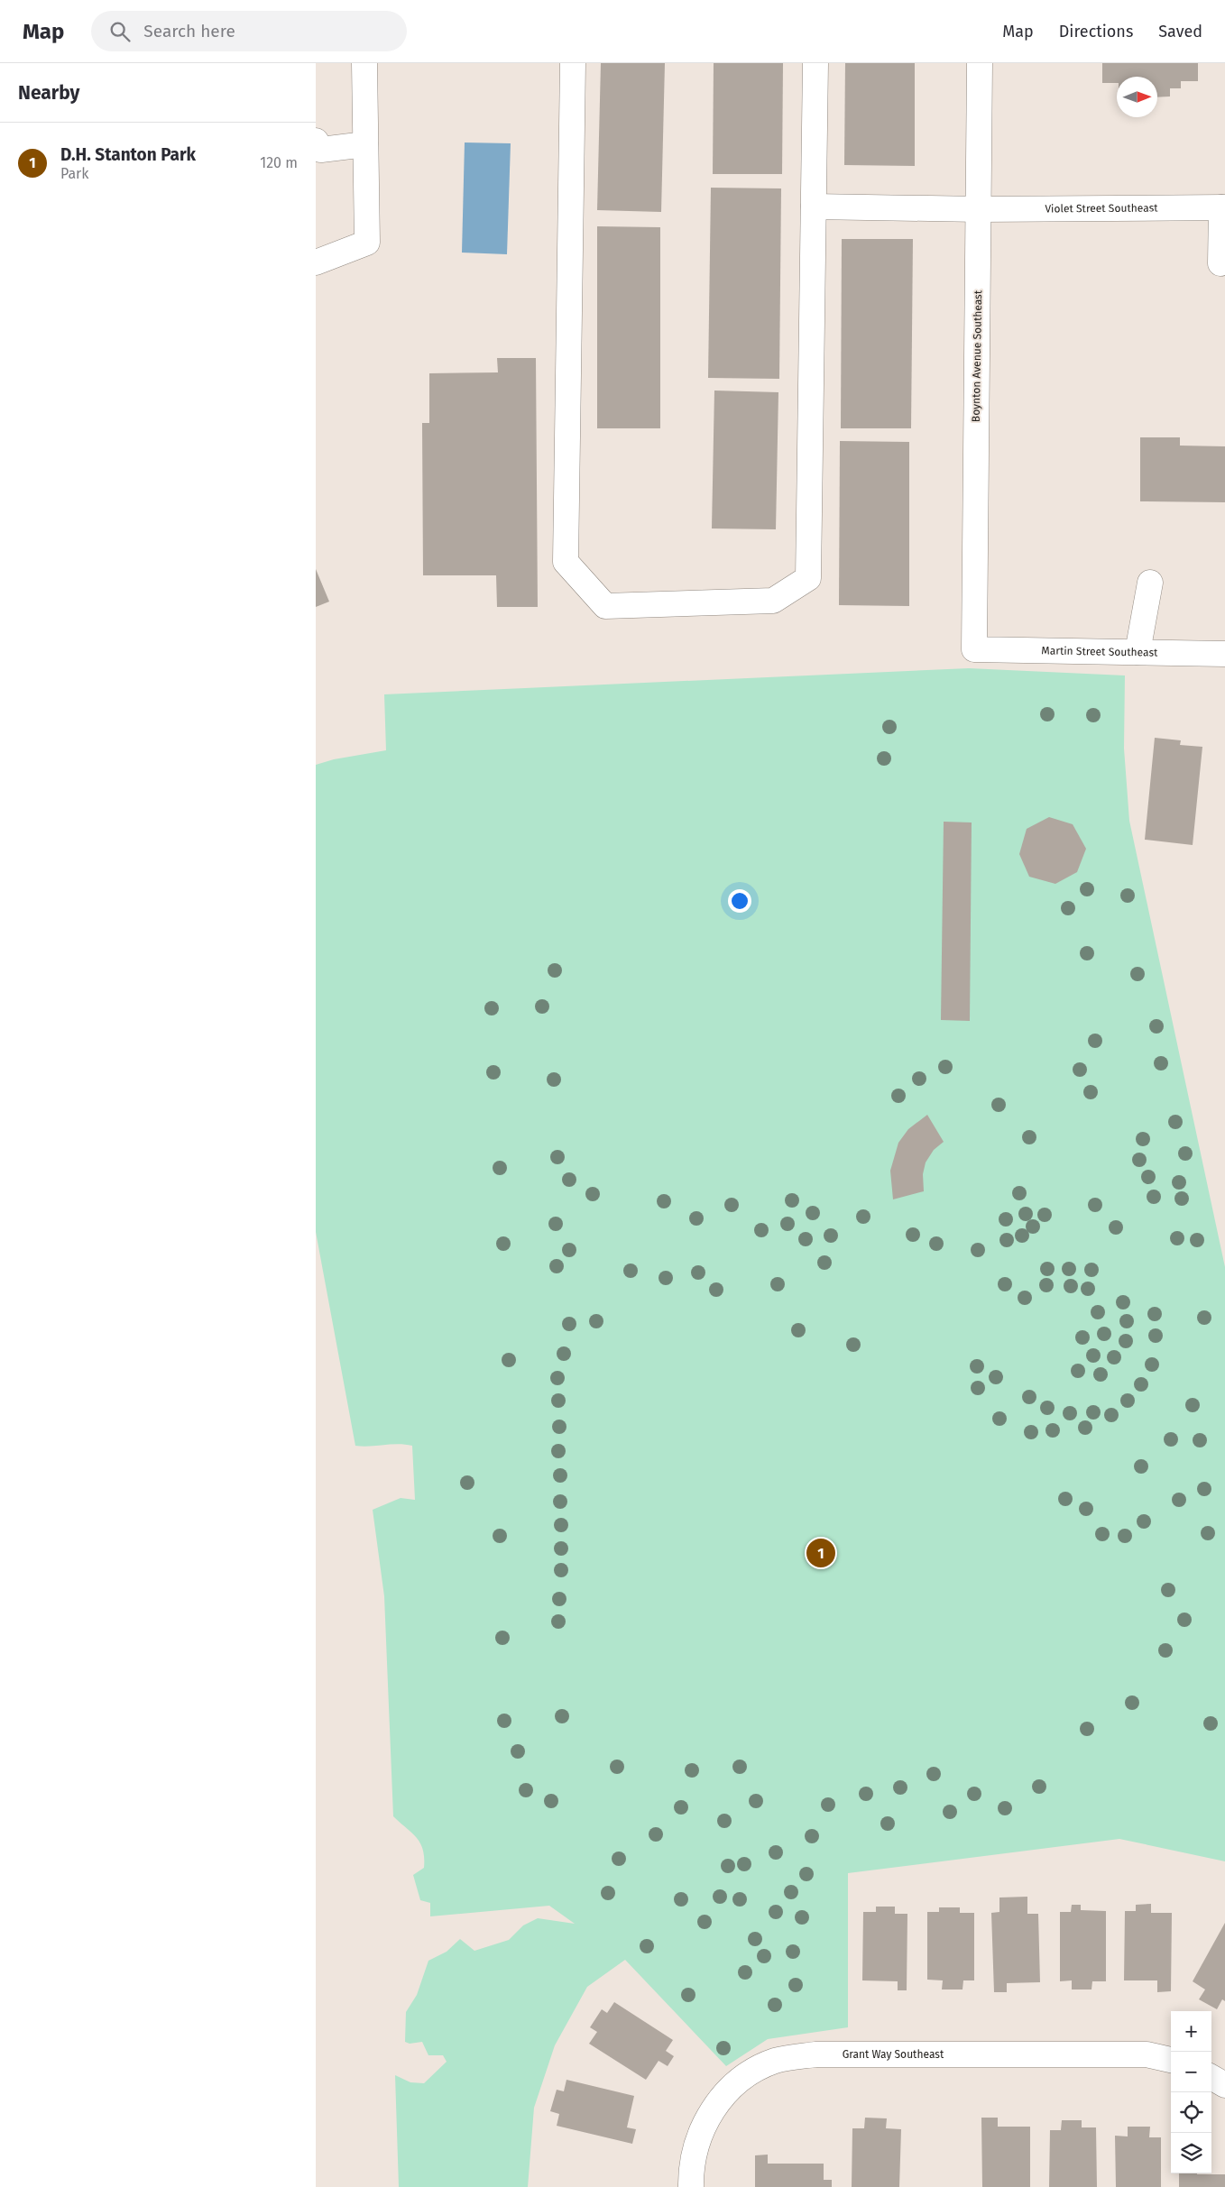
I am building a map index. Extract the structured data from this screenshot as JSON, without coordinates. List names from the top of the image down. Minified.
{"streets":{"street":["Violet Street Southeast","Boynton Avenue Southeast","Martin Street Southeast","Grant Way Southeast"]},"crossings":[["Violet Street Southeast","Boynton Avenue Southeast"],["Boynton Avenue Southeast","Martin Street Southeast"]],"north":"right","page":{"header":"Map","search":"Search here","nav":["Map","Directions","Saved"],"heading":"Nearby","list":[{"mark":"1","name":"D.H. Stanton Park","note":"Park","value":"120 m"}],"pins":"1","map_buttons":["+","−"]}}
